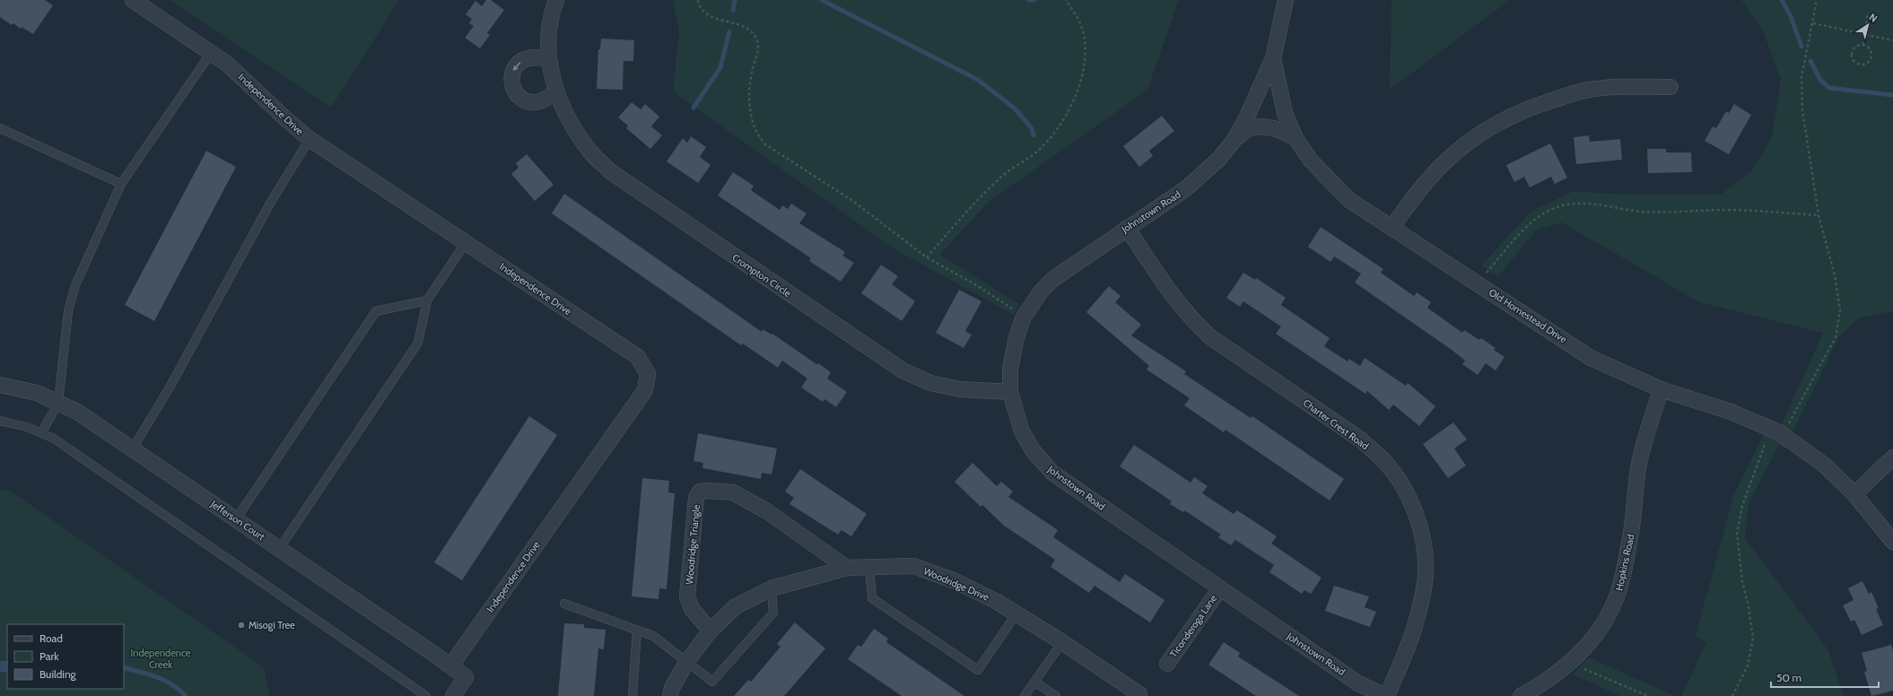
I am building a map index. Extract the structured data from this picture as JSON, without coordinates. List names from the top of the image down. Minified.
{"streets":{"street":["Independence Drive","Johnstown Road","Crompton Circle","Old Homestead Drive","Charter Crest Road","Jefferson Court","Woodridge Triangle","Hopkins Road","Woodridge Drive","Ticonderoga Lane"]},"crossings":[["Independence Drive","Jefferson Court"],["Johnstown Road","Crompton Circle"],["Johnstown Road","Old Homestead Drive"],["Johnstown Road","Charter Crest Road"],["Johnstown Road","Ticonderoga Lane"],["Old Homestead Drive","Hopkins Road"],["Woodridge Triangle","Woodridge Drive"]],"parks":["Independence Creek"],"places":["Misogi Tree"],"legend":["Road","Park","Building"],"scale_bar":"50 m","north":"top right"}
